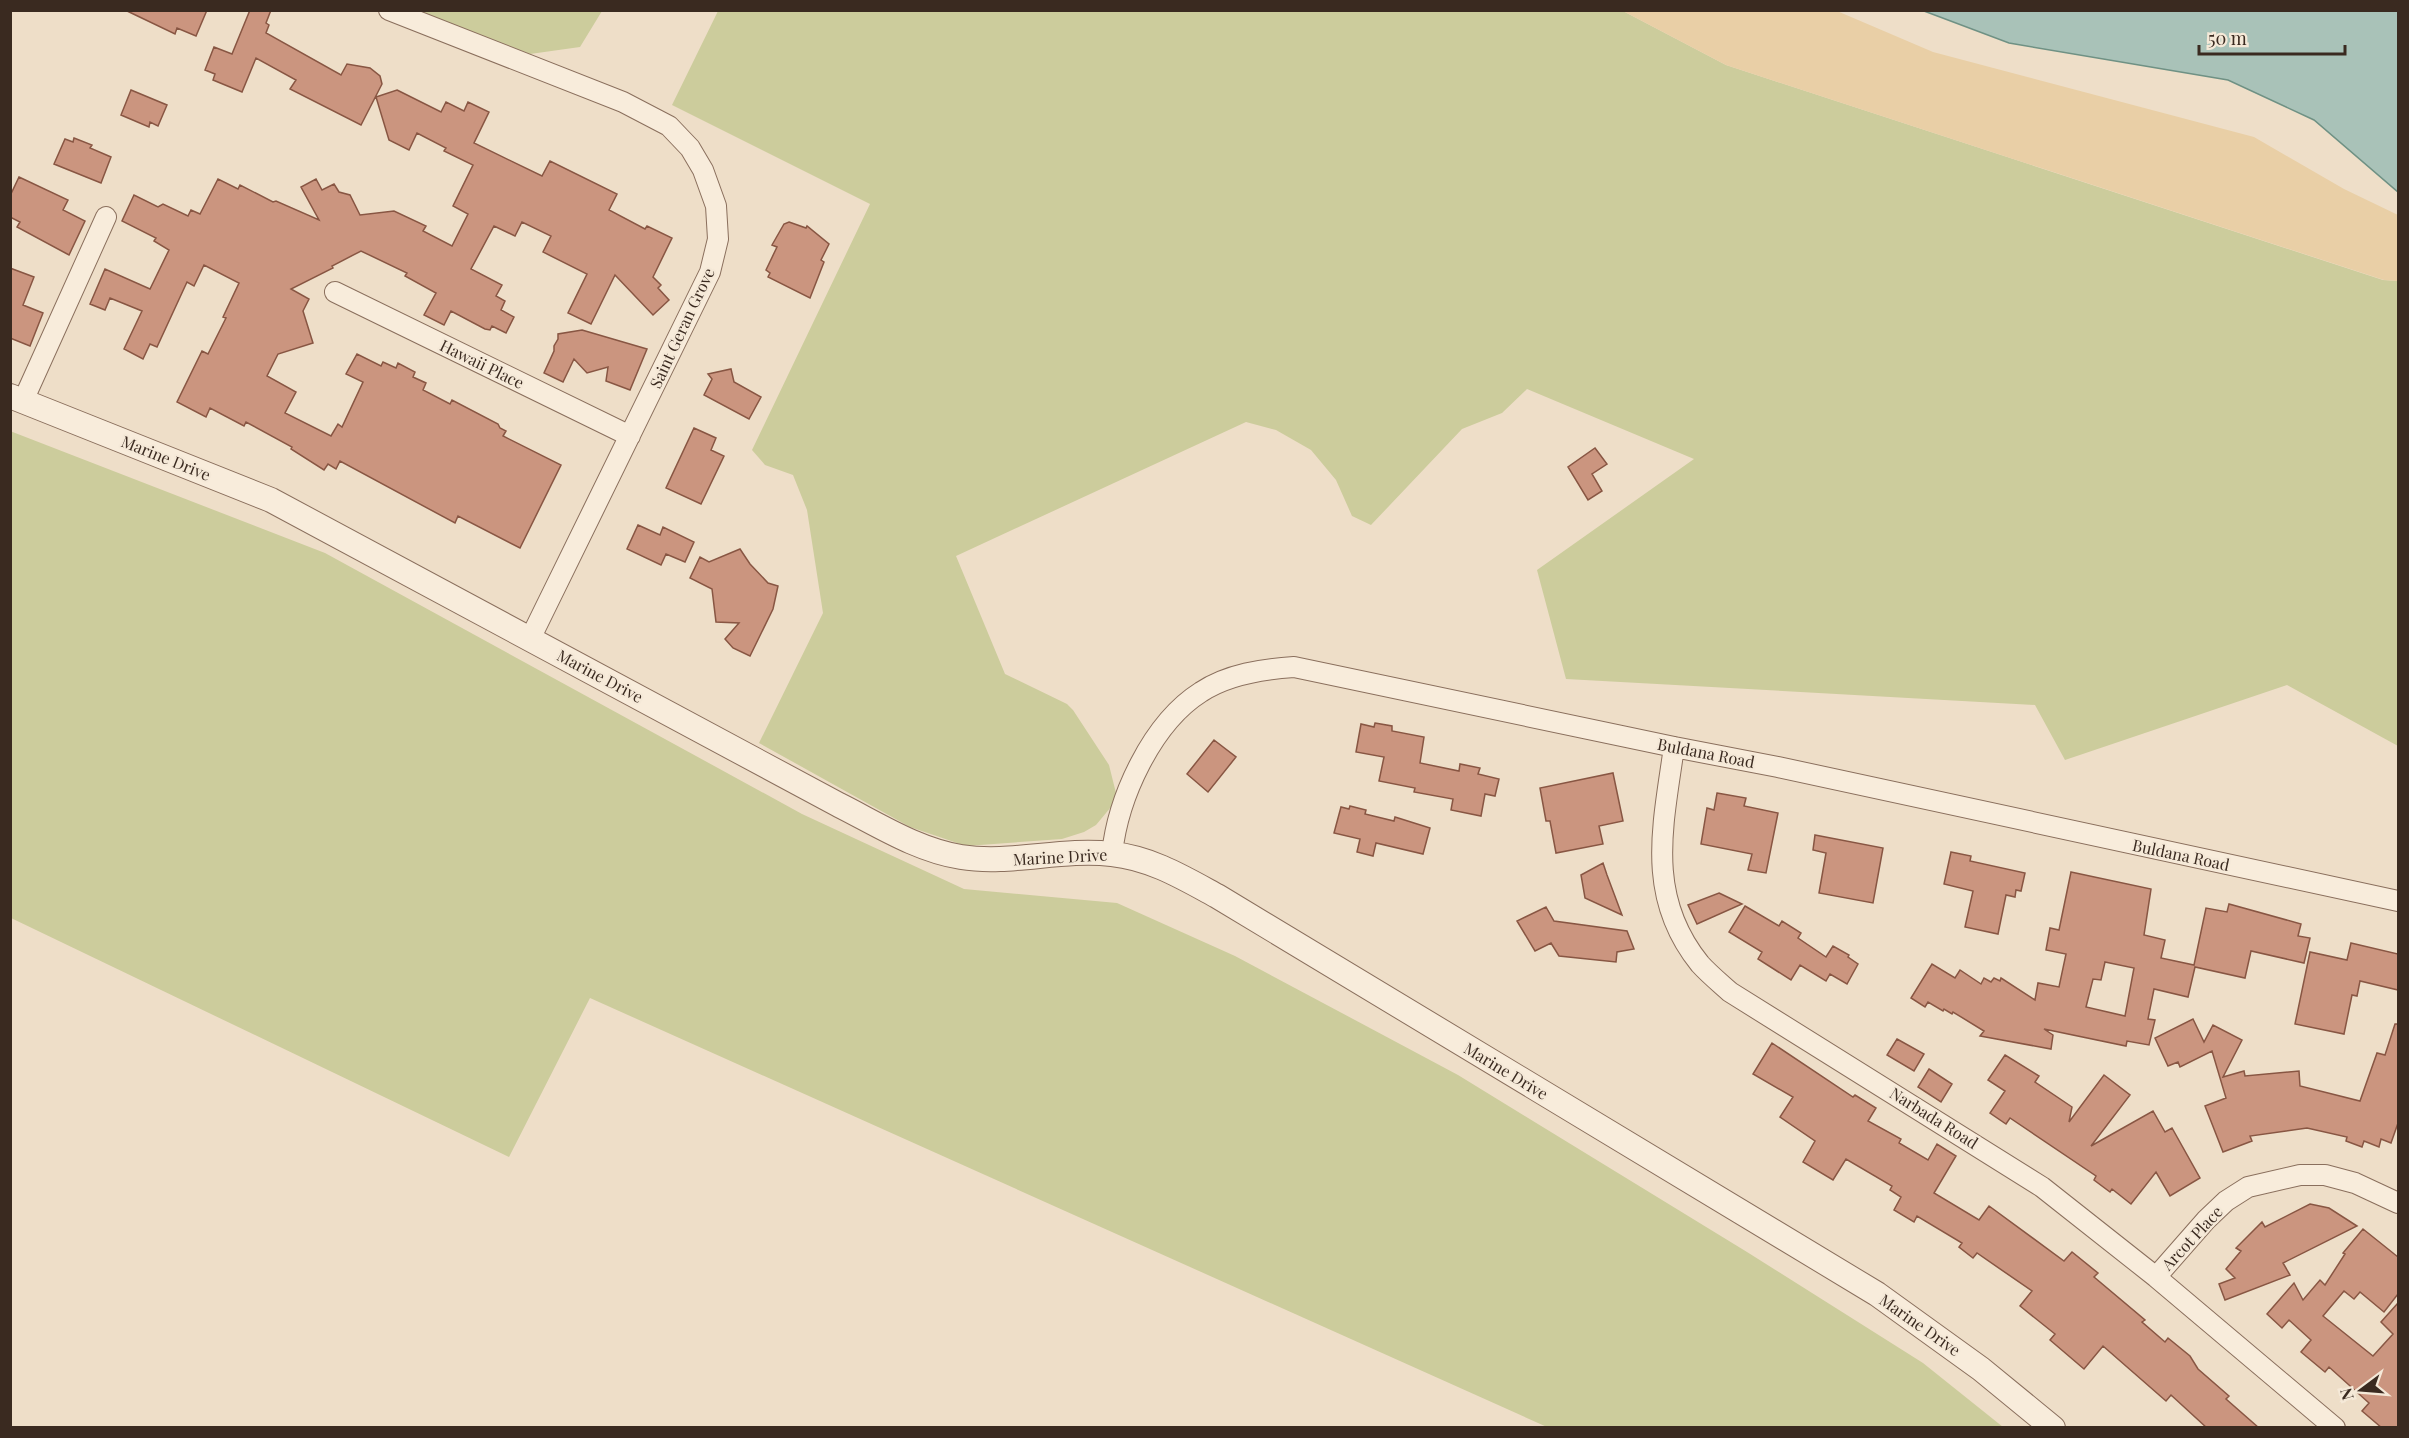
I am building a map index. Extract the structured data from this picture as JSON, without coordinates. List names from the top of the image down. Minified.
{"streets":{"street":["Saint Geran Grove","Hawaii Place","Marine Drive","Buldana Road","Narbada Road","Arcot Place"]},"crossings":[["Saint Geran Grove","Hawaii Place"],["Saint Geran Grove","Marine Drive"],["Marine Drive","Buldana Road"],["Buldana Road","Narbada Road"],["Narbada Road","Arcot Place"]],"scale_bar":"50 m","north":"left"}
